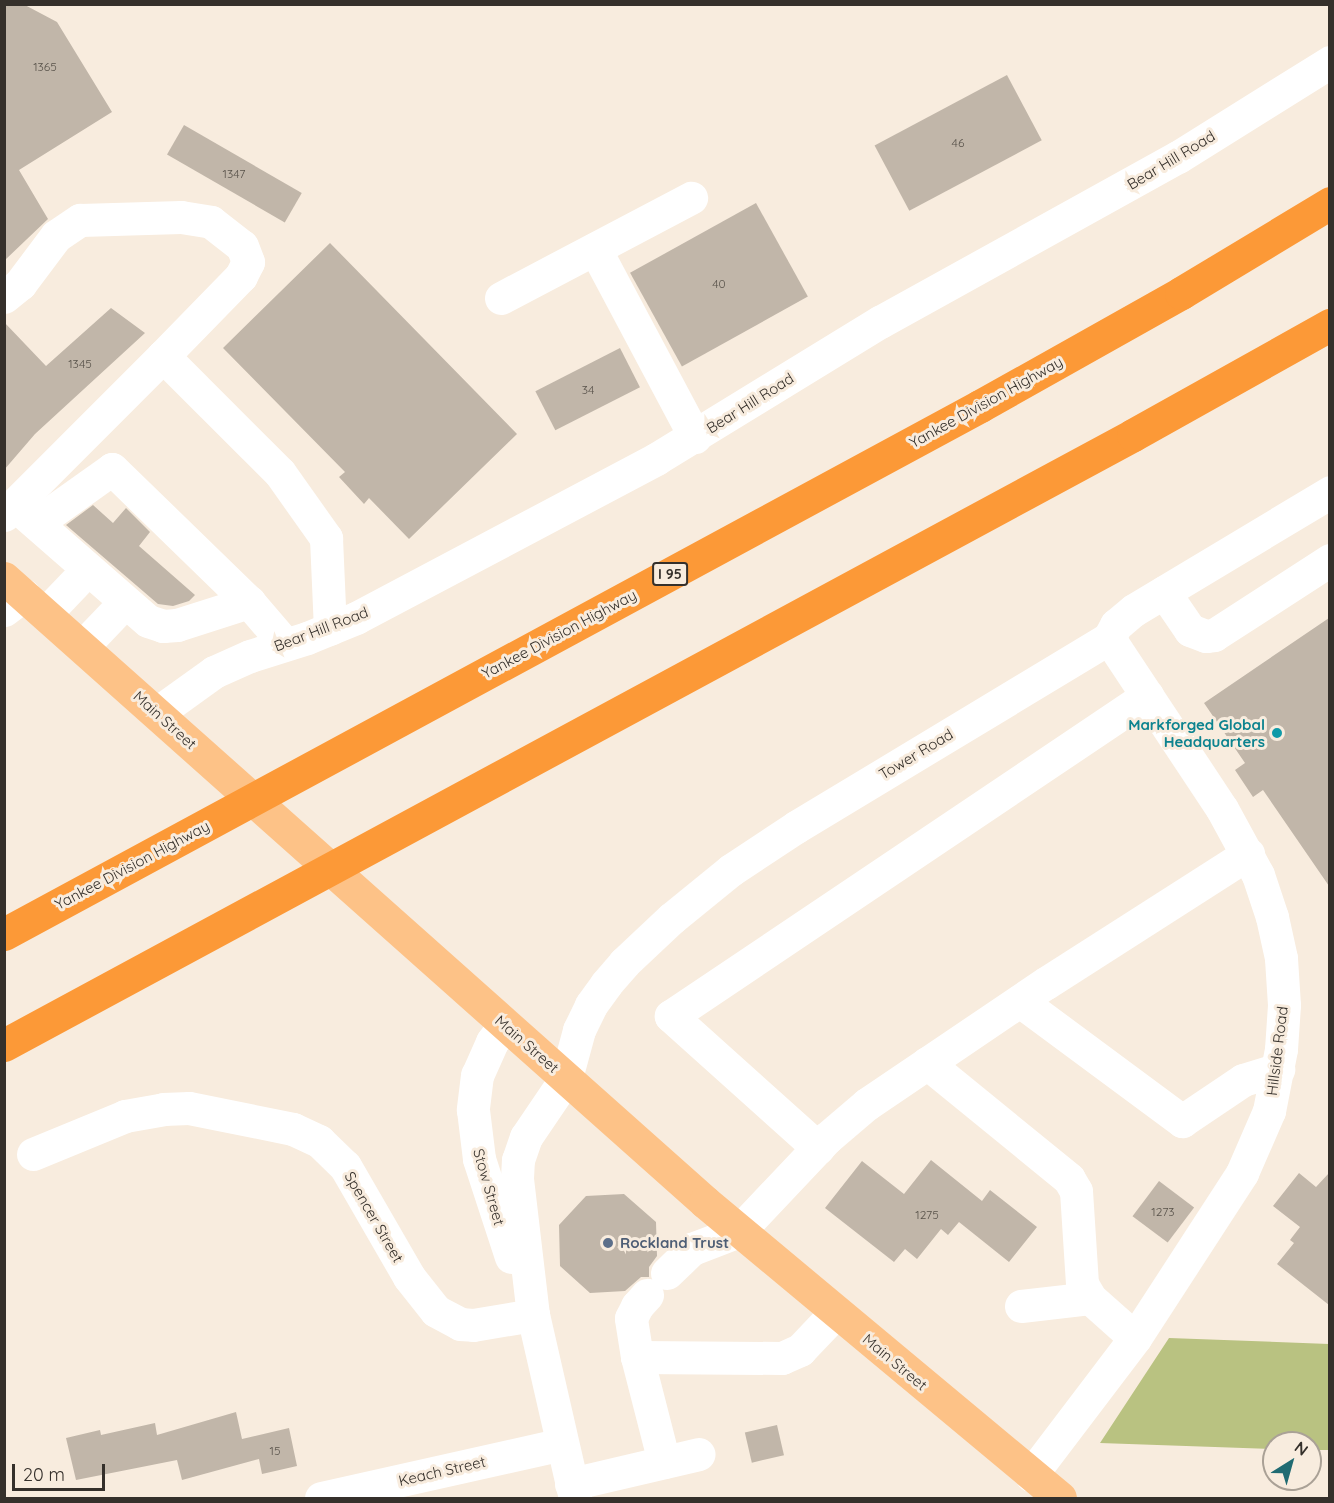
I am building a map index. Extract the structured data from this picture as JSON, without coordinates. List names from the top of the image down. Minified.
{"streets":{"highway":["Yankee Division Highway","I 95"],"main road":["Main Street"],"street":["Bear Hill Road","Tower Road","Hillside Road","Stow Street","Spencer Street","Keach Street"]},"crossings":[["Bear Hill Road","Main Street"],["Main Street","Tower Road"],["Main Street","Hillside Road"],["Main Street","Stow Street"],["Tower Road","Hillside Road"],["Tower Road","Stow Street"],["Stow Street","Spencer Street"],["Stow Street","Keach Street"]],"places":["Markforged Global Headquarters","Rockland Trust"],"house_numbers":["1365","46","1347","40","1345","34","1273","1275","15"],"scale_bar":"20 m","north":"top right"}
